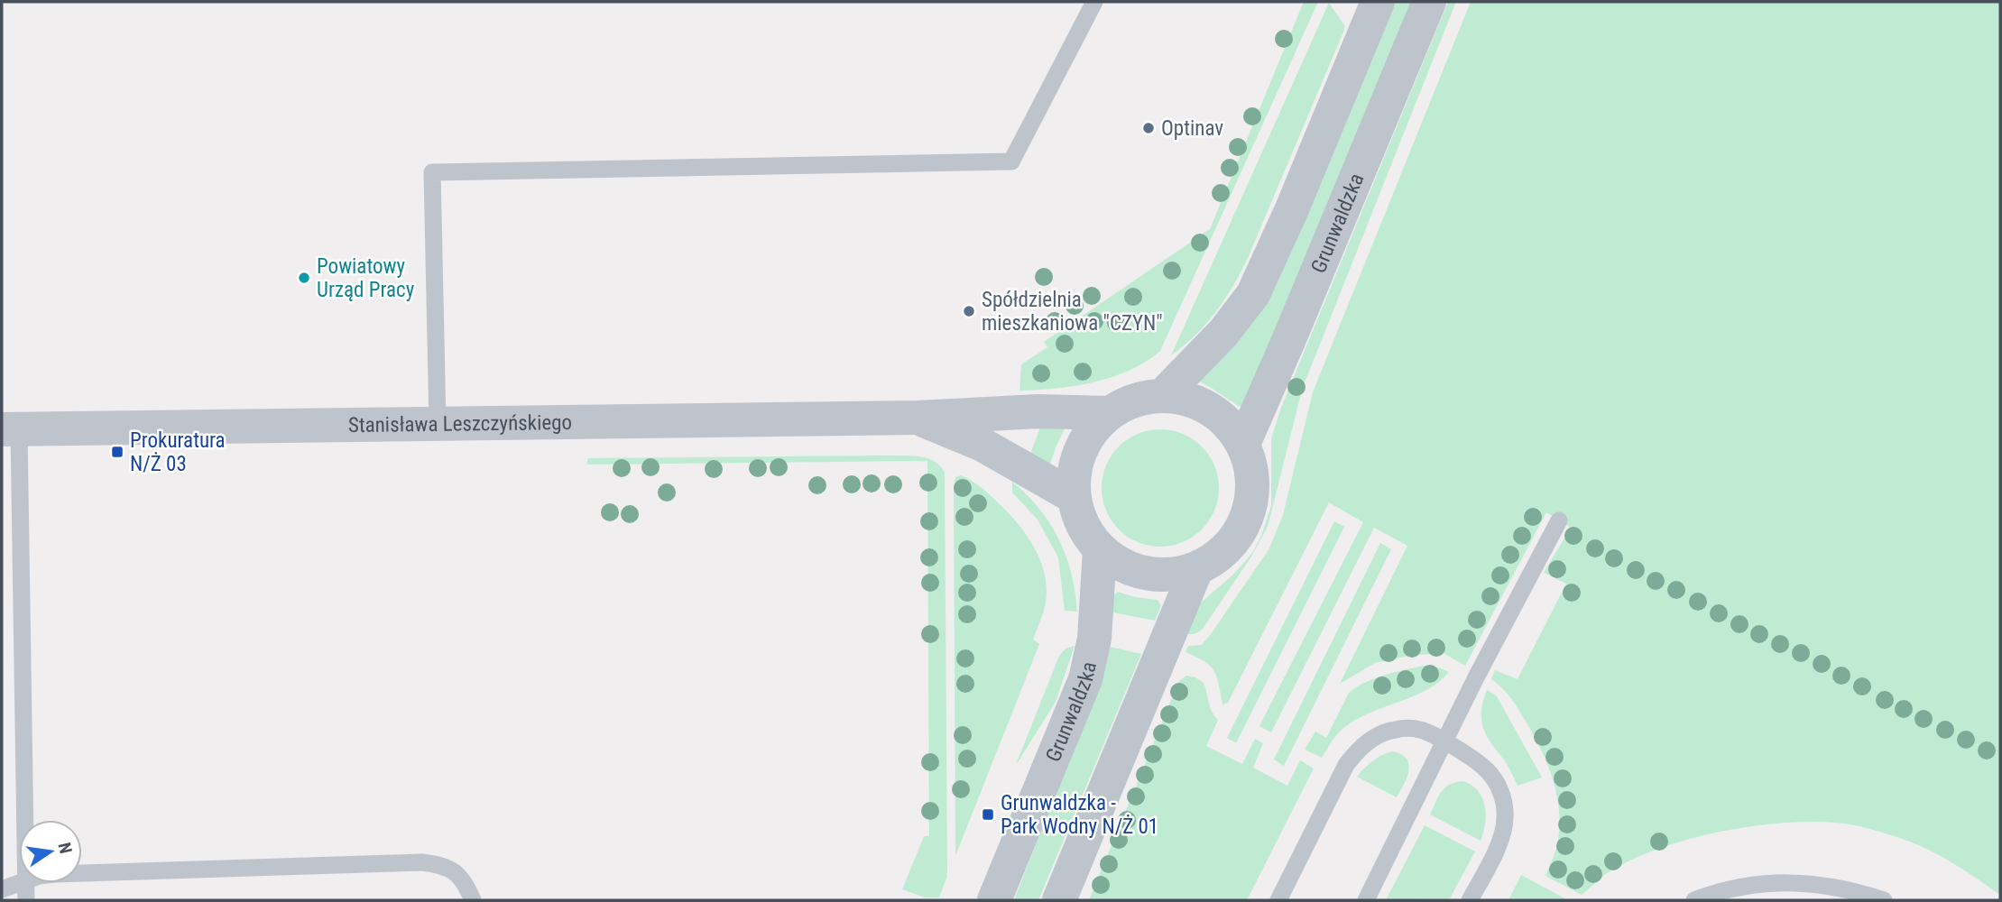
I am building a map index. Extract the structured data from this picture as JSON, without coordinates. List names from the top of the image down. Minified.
{"streets":{"street":["Grunwaldzka","Stanisława Leszczyńskiego"]},"crossings":[["Grunwaldzka","Stanisława Leszczyńskiego"]],"places":{"other":["Optinav","Powiatowy Urząd Pracy","Spółdzielnia mieszkaniowa \"CZYN\""],"transit":["Prokuratura N/Ż 03","Grunwaldzka - Park Wodny N/Ż 01"]},"north":"right"}
